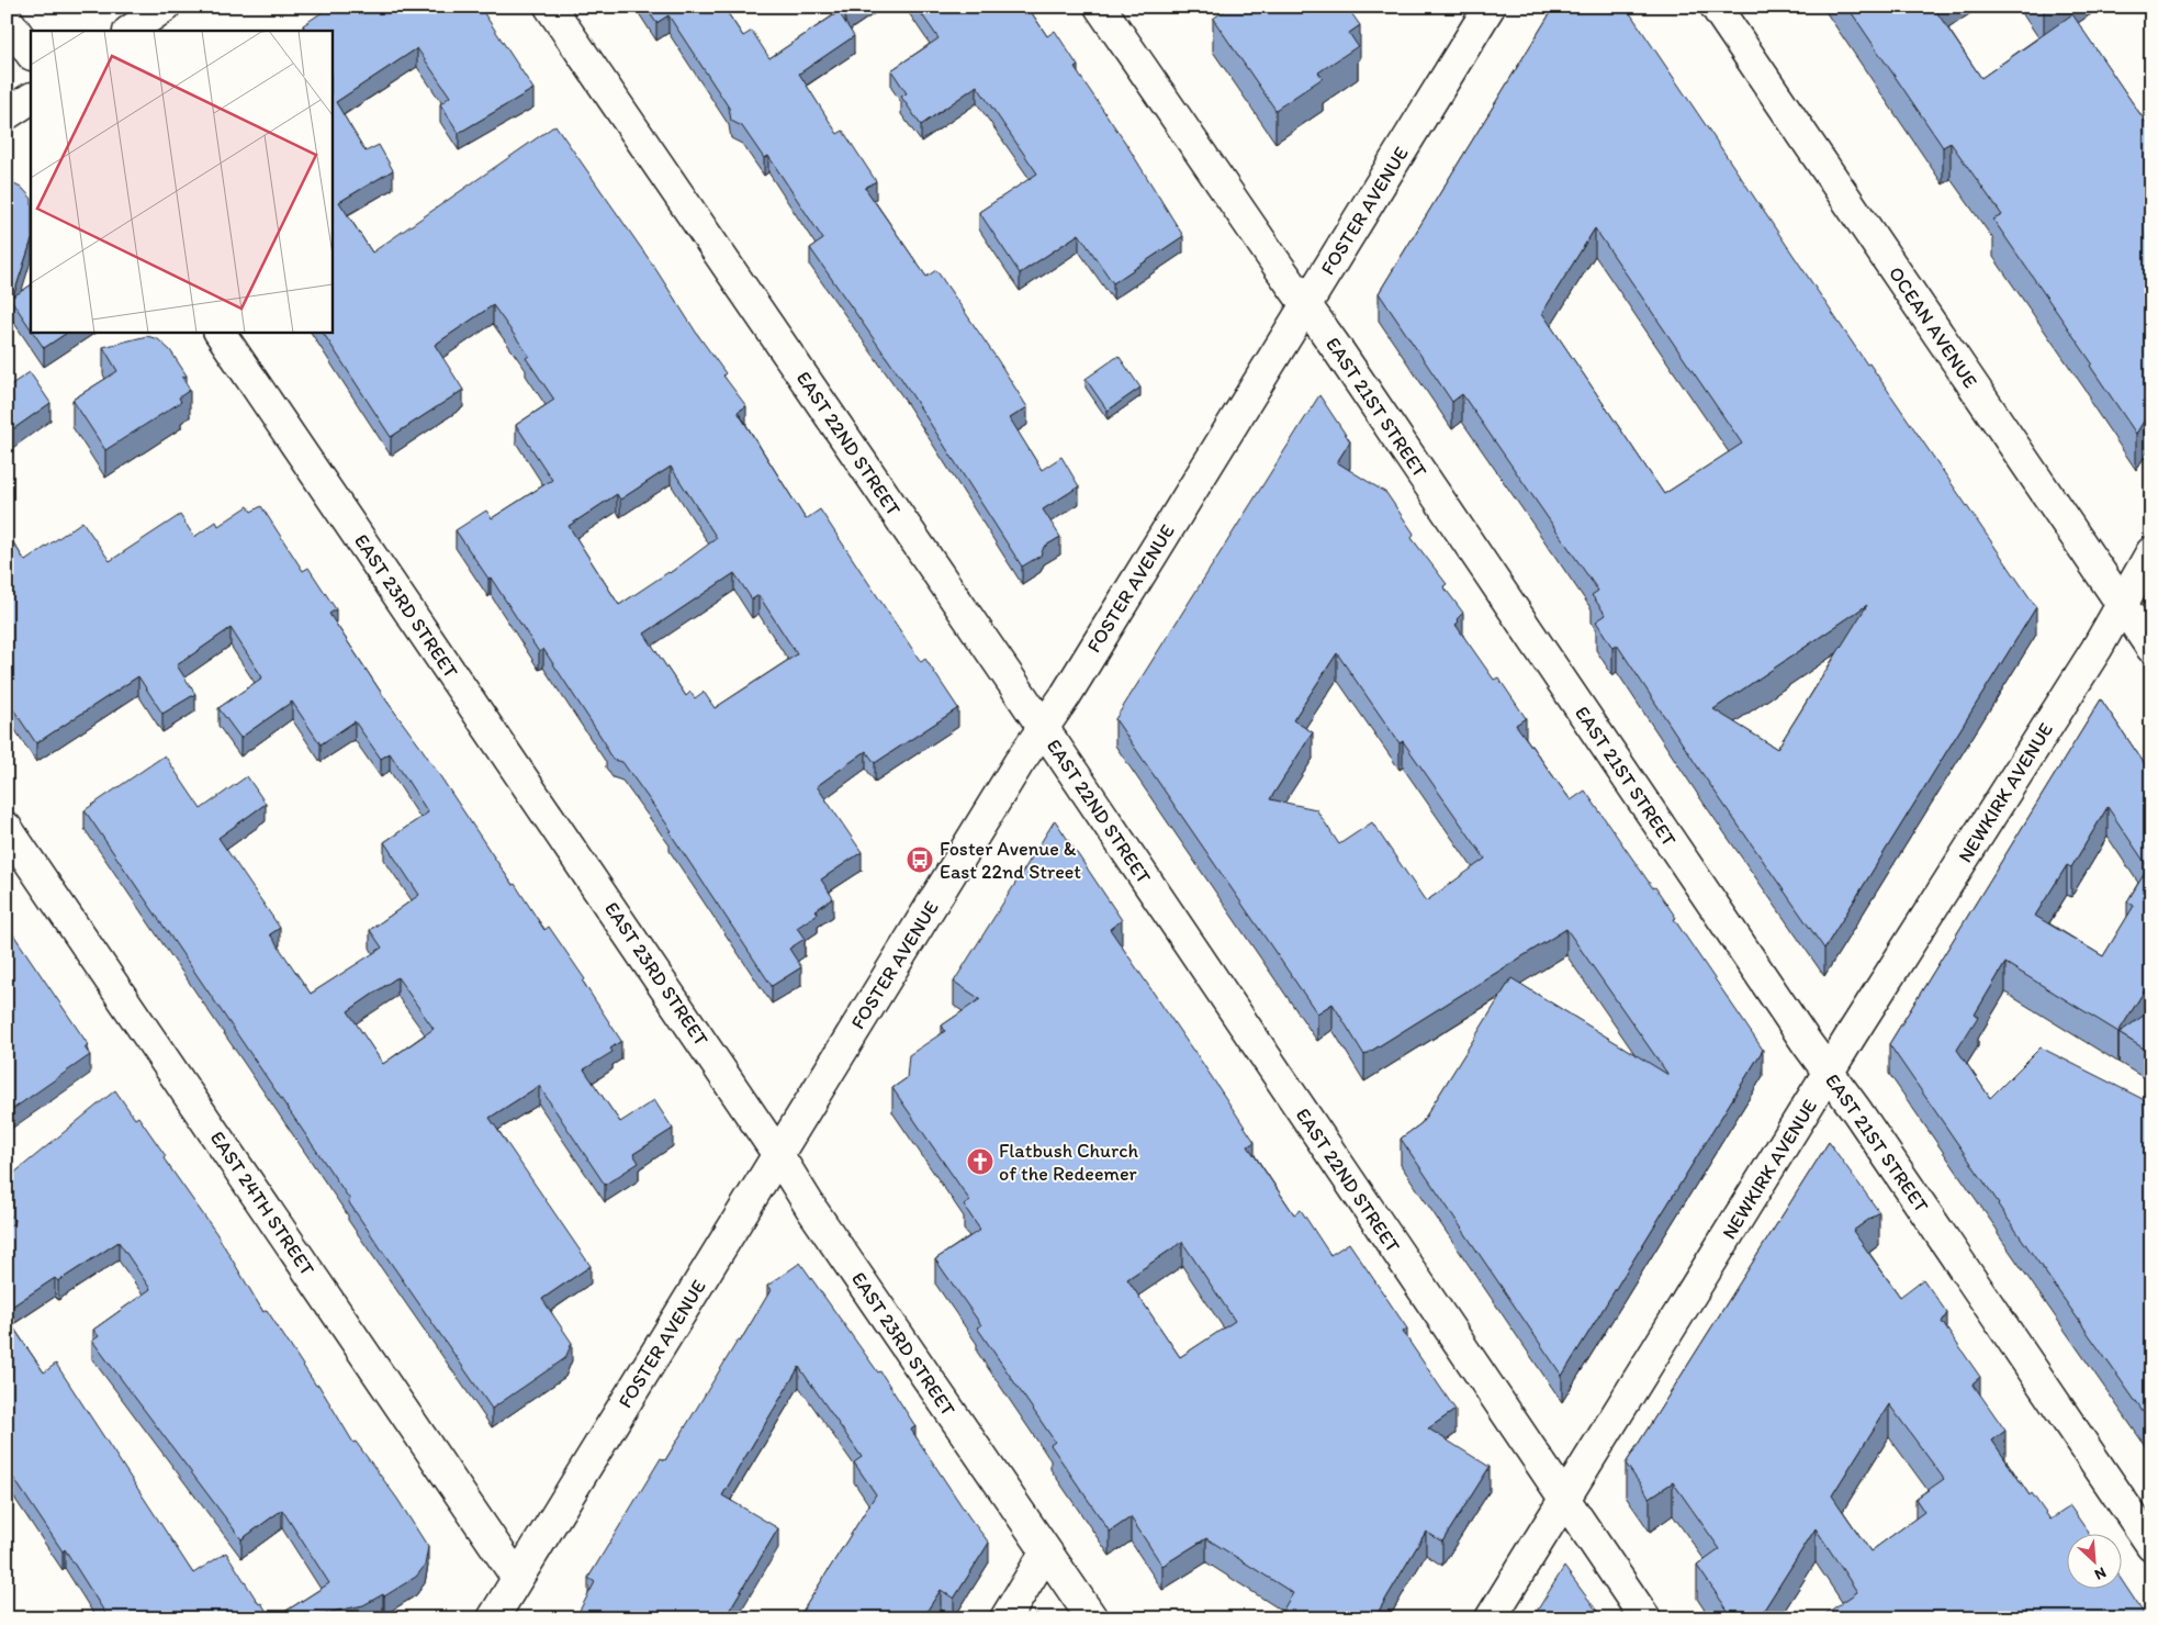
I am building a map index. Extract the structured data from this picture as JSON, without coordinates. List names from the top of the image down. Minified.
{"streets":{"street":["FOSTER AVENUE","OCEAN AVENUE","EAST 21ST STREET","EAST 22ND STREET","EAST 23RD STREET","NEWKIRK AVENUE","EAST 24TH STREET"]},"crossings":[["FOSTER AVENUE","EAST 21ST STREET"],["FOSTER AVENUE","EAST 22ND STREET"],["FOSTER AVENUE","EAST 23RD STREET"],["FOSTER AVENUE","EAST 24TH STREET"],["OCEAN AVENUE","NEWKIRK AVENUE"],["EAST 21ST STREET","NEWKIRK AVENUE"],["EAST 22ND STREET","NEWKIRK AVENUE"]],"places":{"bus stop":["Foster Avenue & East 22nd Street"],"church":["Flatbush Church of the Redeemer"]},"north":"bottom right"}
